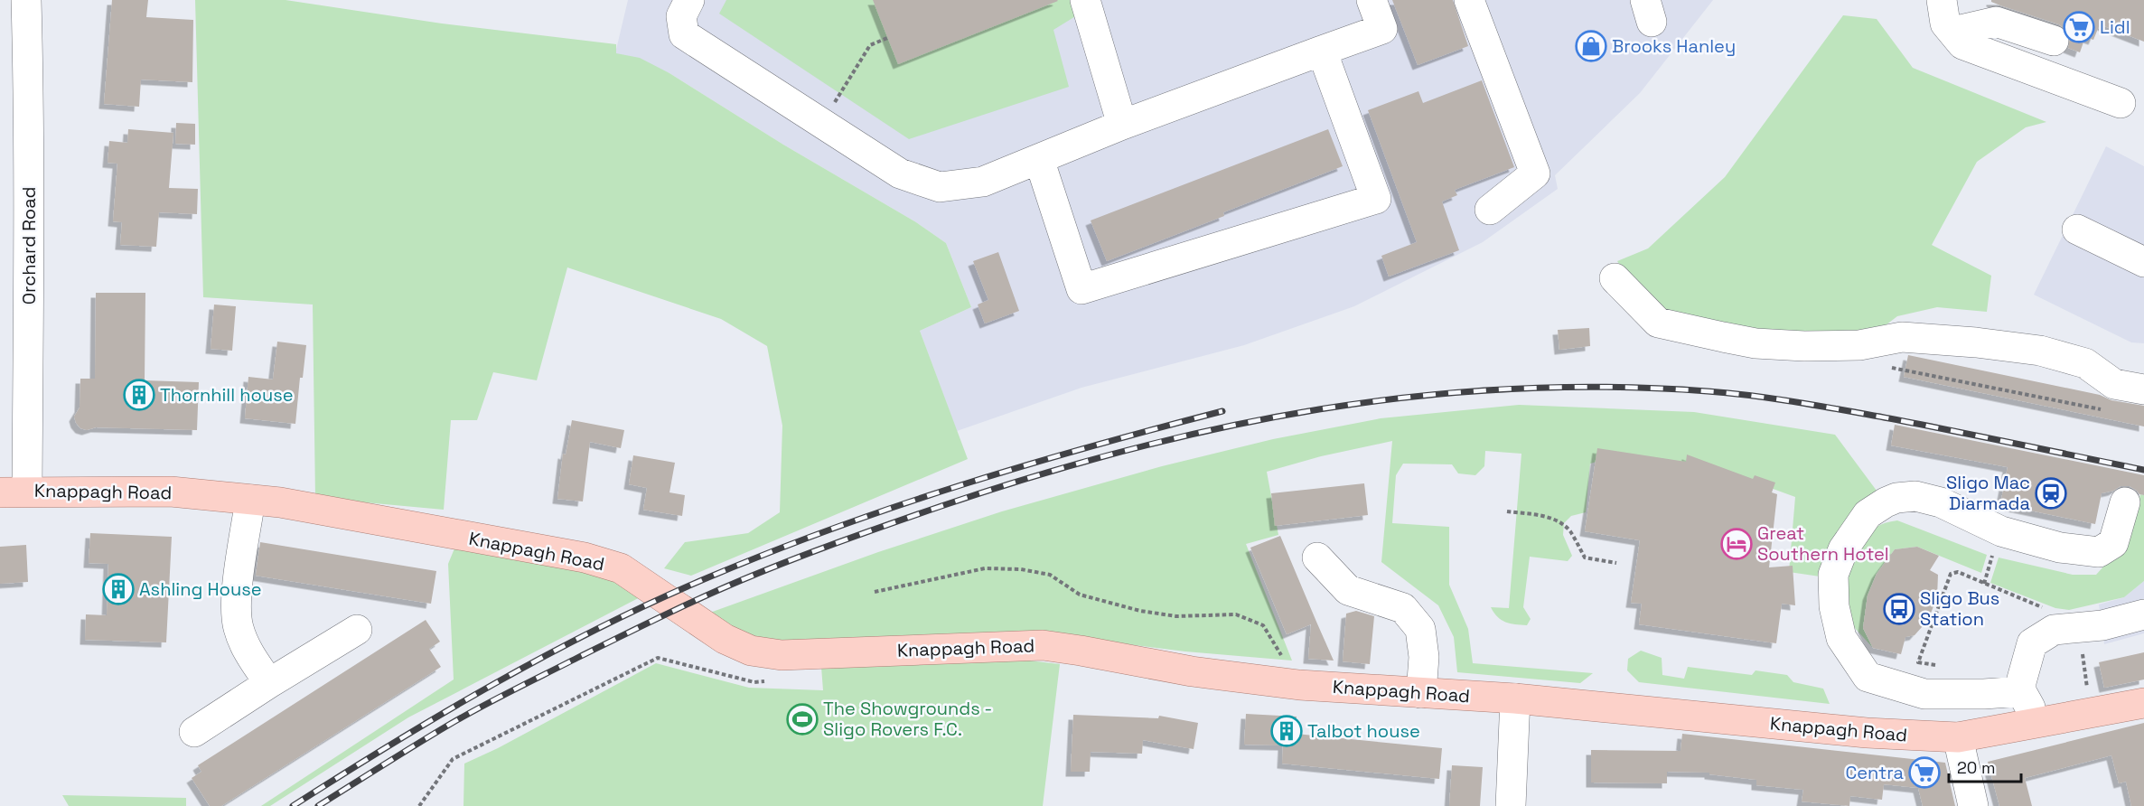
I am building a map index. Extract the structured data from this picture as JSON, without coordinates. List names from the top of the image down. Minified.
{"streets":{"main road":["Knappagh Road"],"street":["Orchard Road"]},"crossings":[["Orchard Road","Knappagh Road"]],"places":{"supermarket":["Lidl","Centra"],"shop":["Brooks Hanley"],"building":["Thornhill house","Ashling House","Talbot house"],"station":["Sligo Mac Diarmada"],"hotel":["Great Southern Hotel"],"bus stop":["Sligo Bus Station"],"sports":["The Showgrounds - Sligo Rovers F.C."]},"scale_bar":"20 m"}
